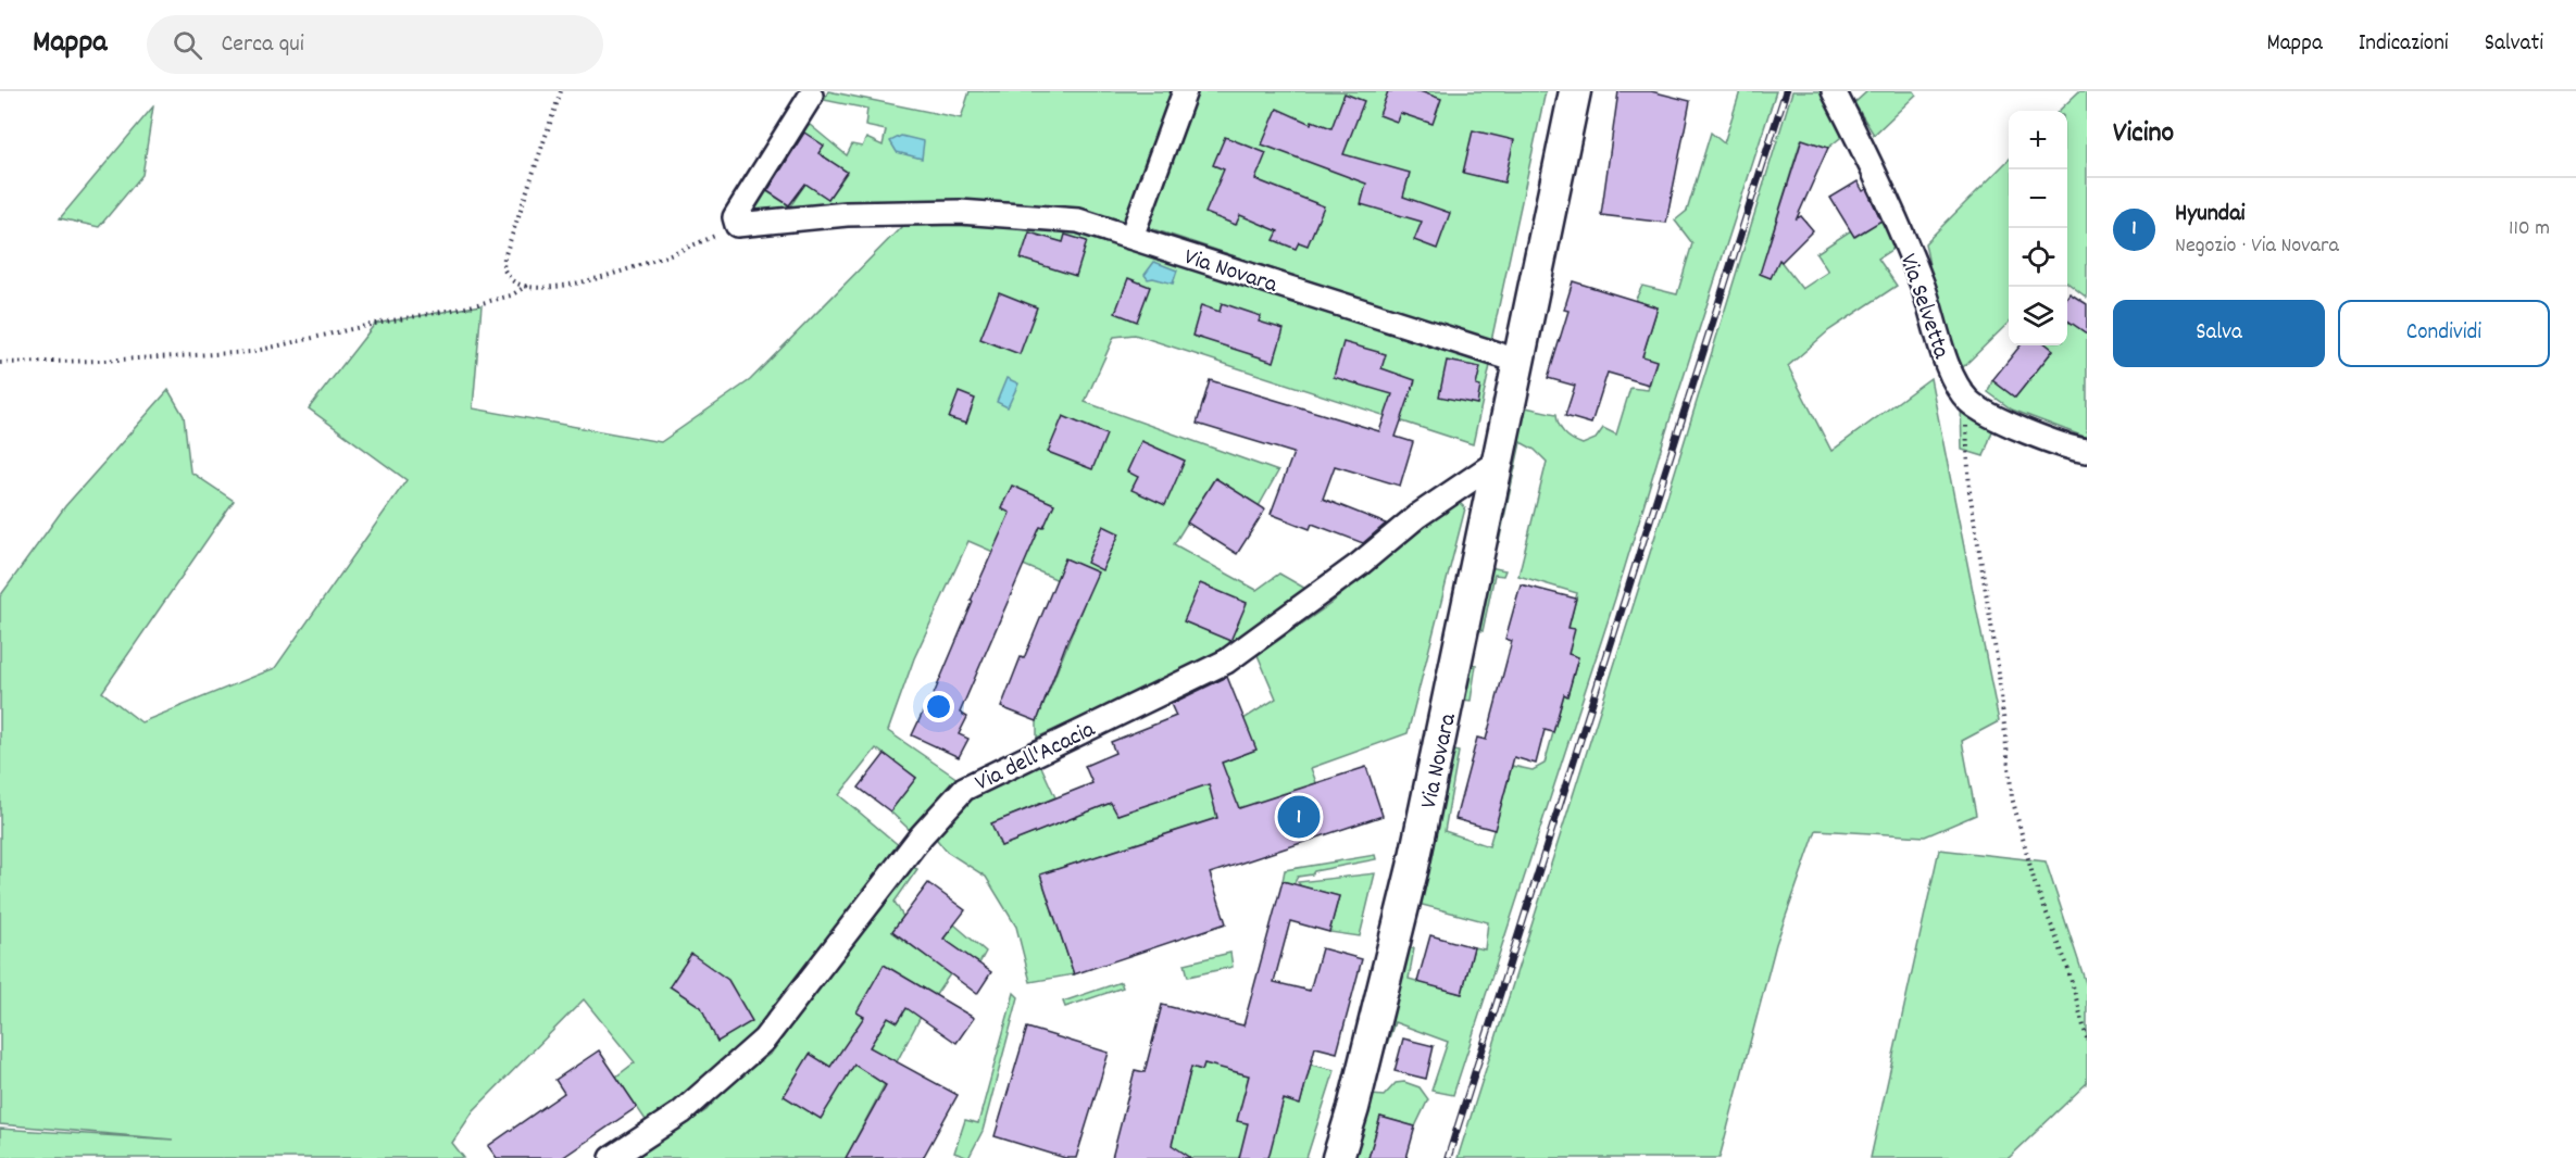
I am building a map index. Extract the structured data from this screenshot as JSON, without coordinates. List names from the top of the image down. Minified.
{"streets":{"main road":["Via Novara"],"street":["Via Selvetta","Via dell'Acacia"]},"crossings":[["Via Novara","Via dell'Acacia"]],"page":{"header":"Mappa","search":"Cerca qui","nav":["Mappa","Indicazioni","Salvati"],"heading":"Vicino","map_buttons":["+","−"],"list":[{"mark":"1","name":"Hyundai","note":"Negozio · Via Novara","value":"110 m"}],"buttons":["Salva","Condividi"],"pins":"1"}}
